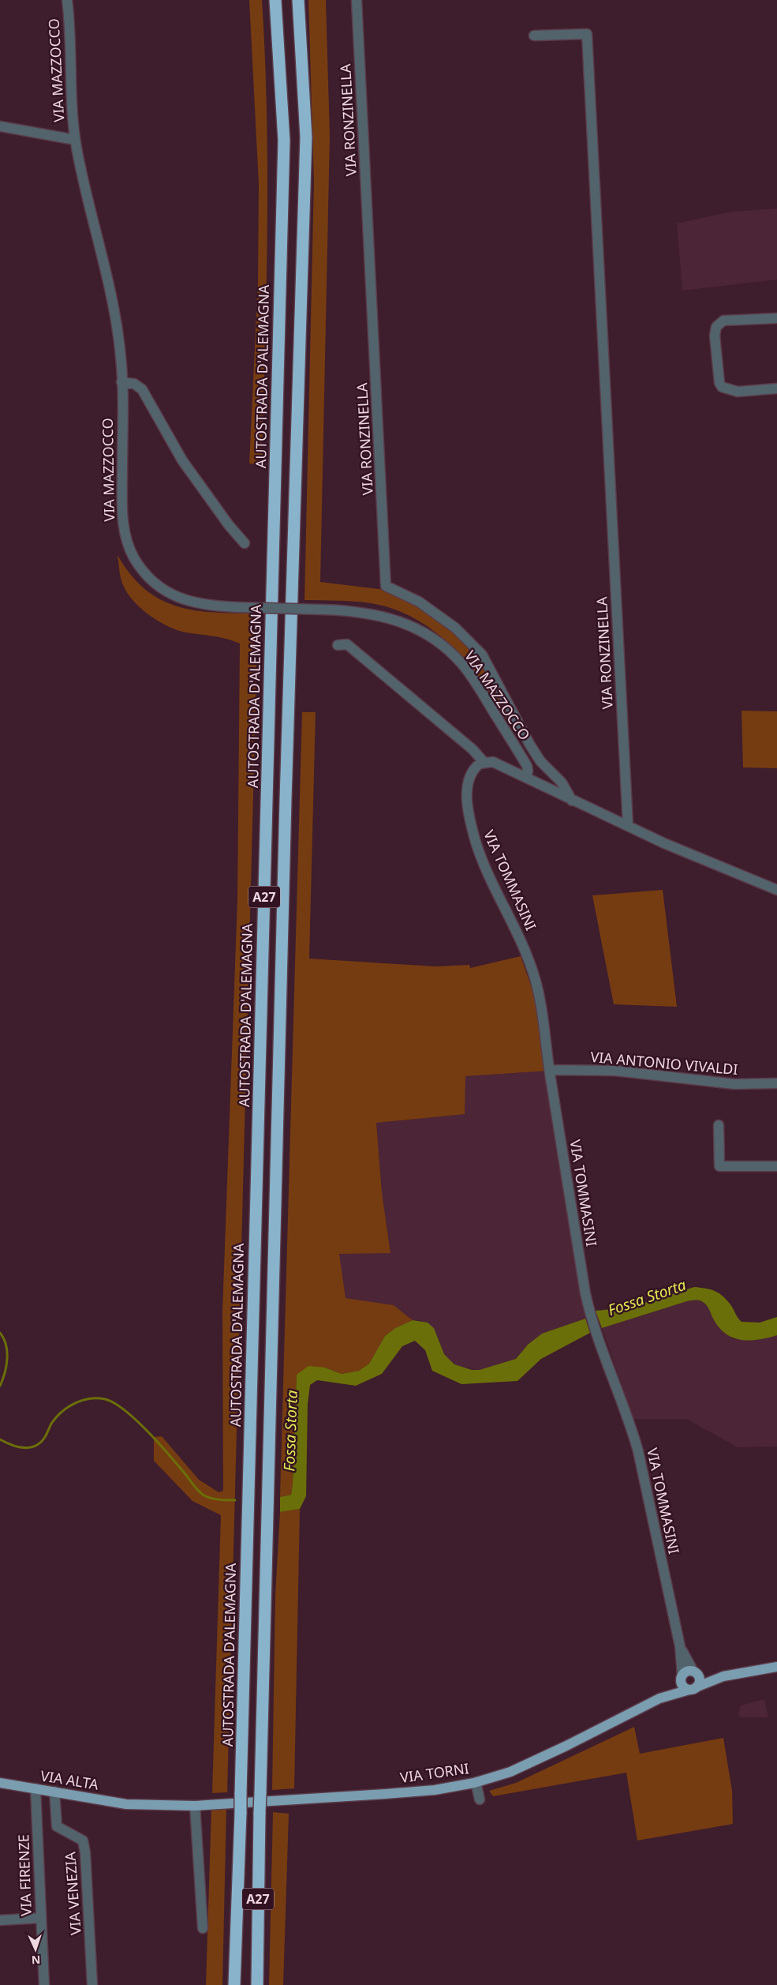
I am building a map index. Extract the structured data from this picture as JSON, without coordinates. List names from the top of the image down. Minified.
{"streets":{"highway":["AUTOSTRADA D'ALEMAGNA","A27"],"main road":["VIA TORNI","VIA ALTA"],"street":["VIA MAZZOCCO","VIA RONZINELLA","VIA TOMMASINI","VIA ANTONIO VIVALDI","VIA FIRENZE","VIA VENEZIA"]},"crossings":[["VIA TOMMASINI","VIA ANTONIO VIVALDI"],["VIA TOMMASINI","VIA TORNI"],["VIA TORNI","VIA ALTA"],["VIA ALTA","VIA FIRENZE"],["VIA ALTA","VIA VENEZIA"]],"water":["Fossa Storta"],"north":"bottom"}
